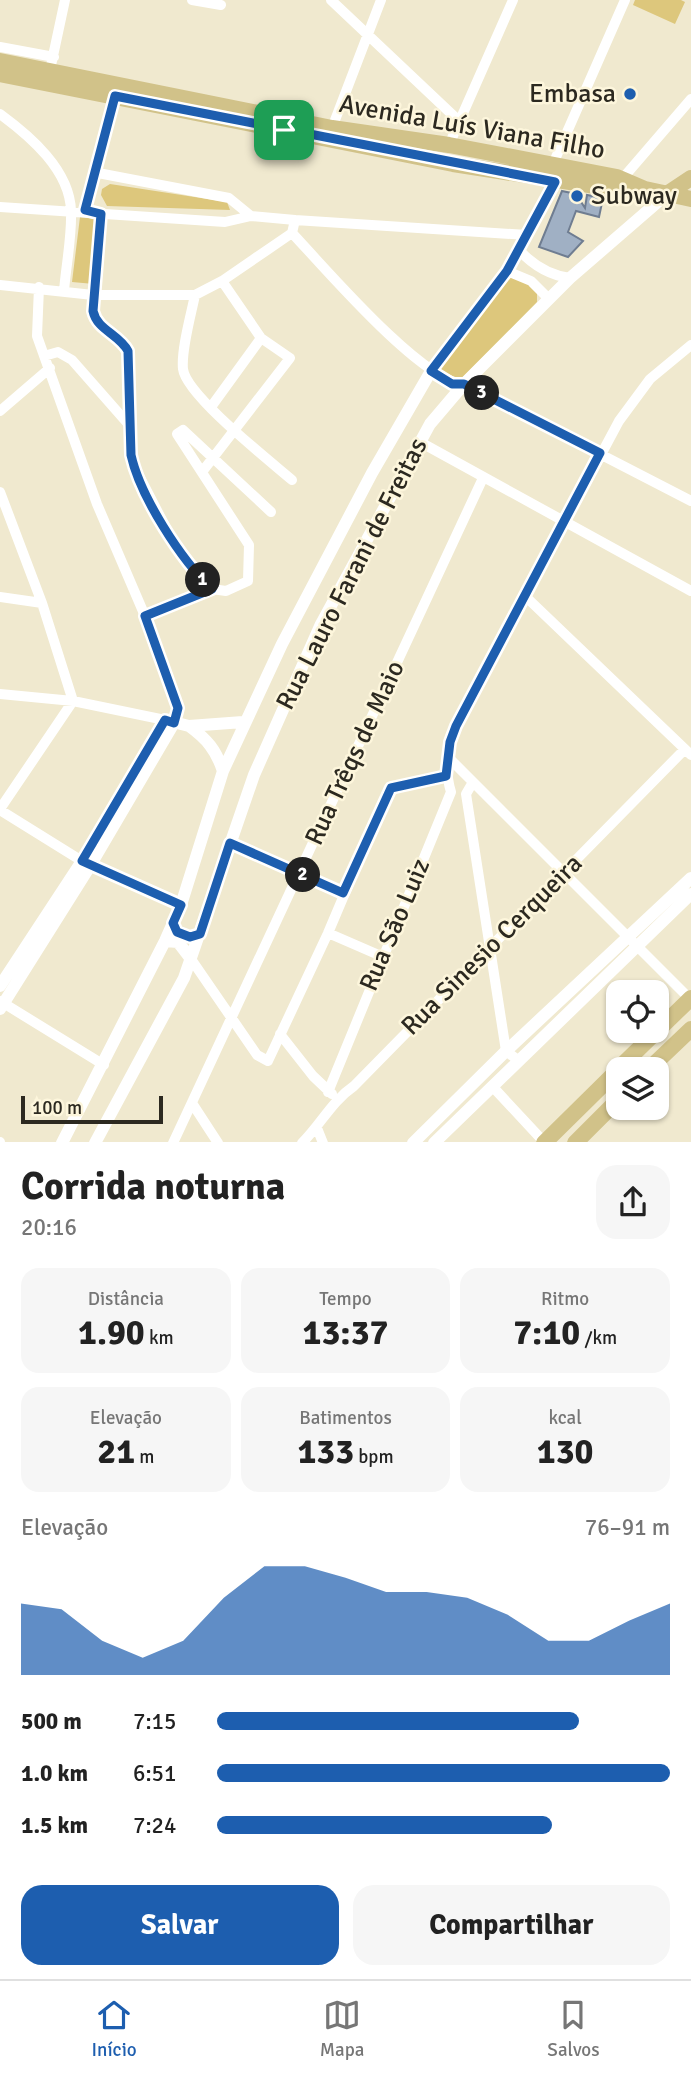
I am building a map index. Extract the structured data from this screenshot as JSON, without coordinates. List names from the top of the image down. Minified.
{"streets":{"main road":["Avenida Luís Viana Filho"],"street":["Rua Lauro Farani de Freitas","Rua Trêqs de Maio","Rua São Luiz","Rua Sinesio Cerqueira"]},"crossings":[["Avenida Luís Viana Filho","Rua Lauro Farani de Freitas"]],"places":["Embasa","Subway"],"scale_bar":"100 m","page":{"pins":["3","1","2"],"scale":"100 m","heading":["Corrida noturna","20:16"],"stats":[["Distância","1.90 km"],["Tempo","13:37"],["Ritmo","7:10 /km"],["Elevação","21 m"],["Batimentos","133 bpm"],["kcal","130"]],"chart":["Elevação","76–91 m"],"list":[{"name":"500 m","note":"7:15"},{"name":"1.0 km","note":"6:51"},{"name":"1.5 km","note":"7:24"}],"buttons":["Salvar","Compartilhar"],"tabs":["Início","Mapa","Salvos"]}}
